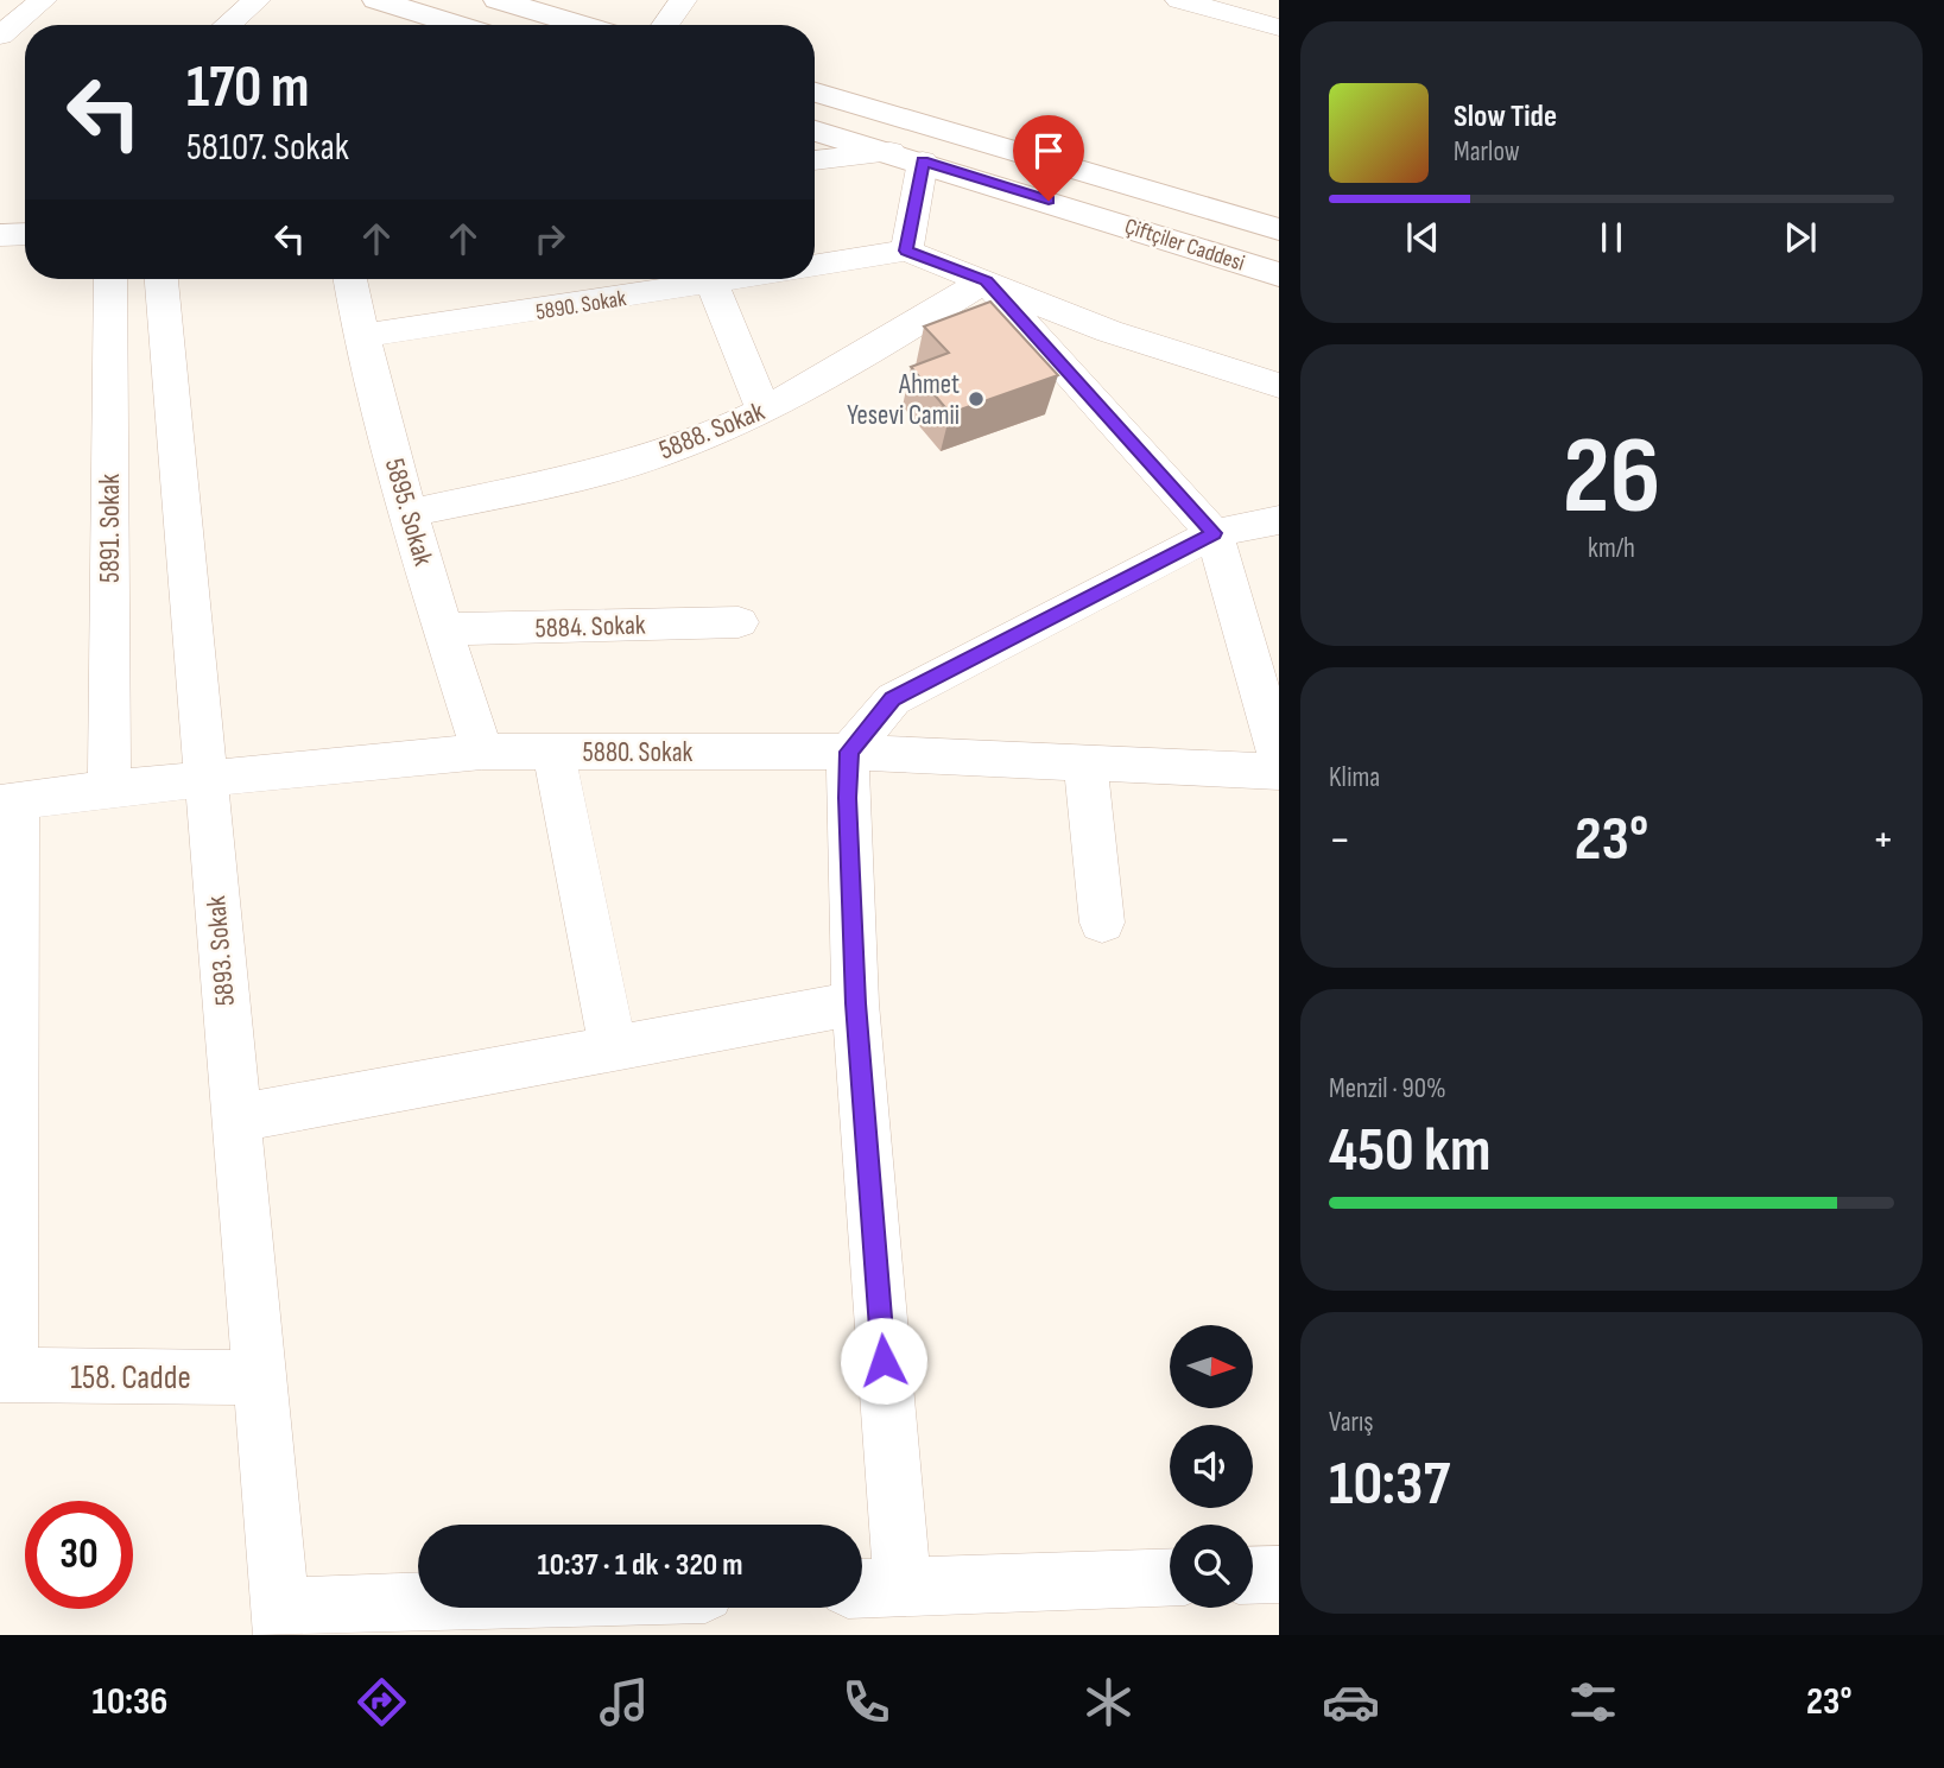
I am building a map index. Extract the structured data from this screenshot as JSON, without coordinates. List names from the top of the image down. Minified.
{"streets":{"street":["Çiftçiler Caddesi","5890. Sokak","5888. Sokak","5895. Sokak","5891. Sokak","5884. Sokak","5880. Sokak","5893. Sokak","158. Cadde"]},"crossings":[["5890. Sokak","5895. Sokak"],["5888. Sokak","5895. Sokak"],["5895. Sokak","5884. Sokak"],["5895. Sokak","5880. Sokak"],["5891. Sokak","5880. Sokak"],["5880. Sokak","5893. Sokak"],["5893. Sokak","158. Cadde"]],"places":["Ahmet Yesevi Camii"],"north":"right","page":{"turn":["170 m","58107. Sokak"],"song":["Slow Tide","Marlow"],"tile":[["26","km/h"],"Klima",["Menzil · 90%","450 km"],["Varış","10:37"]],"heat":["−","23°","+"],"limit":"30","trip":"10:37 · 1 dk · 320 m","tabs":["10:36","23°"]}}
